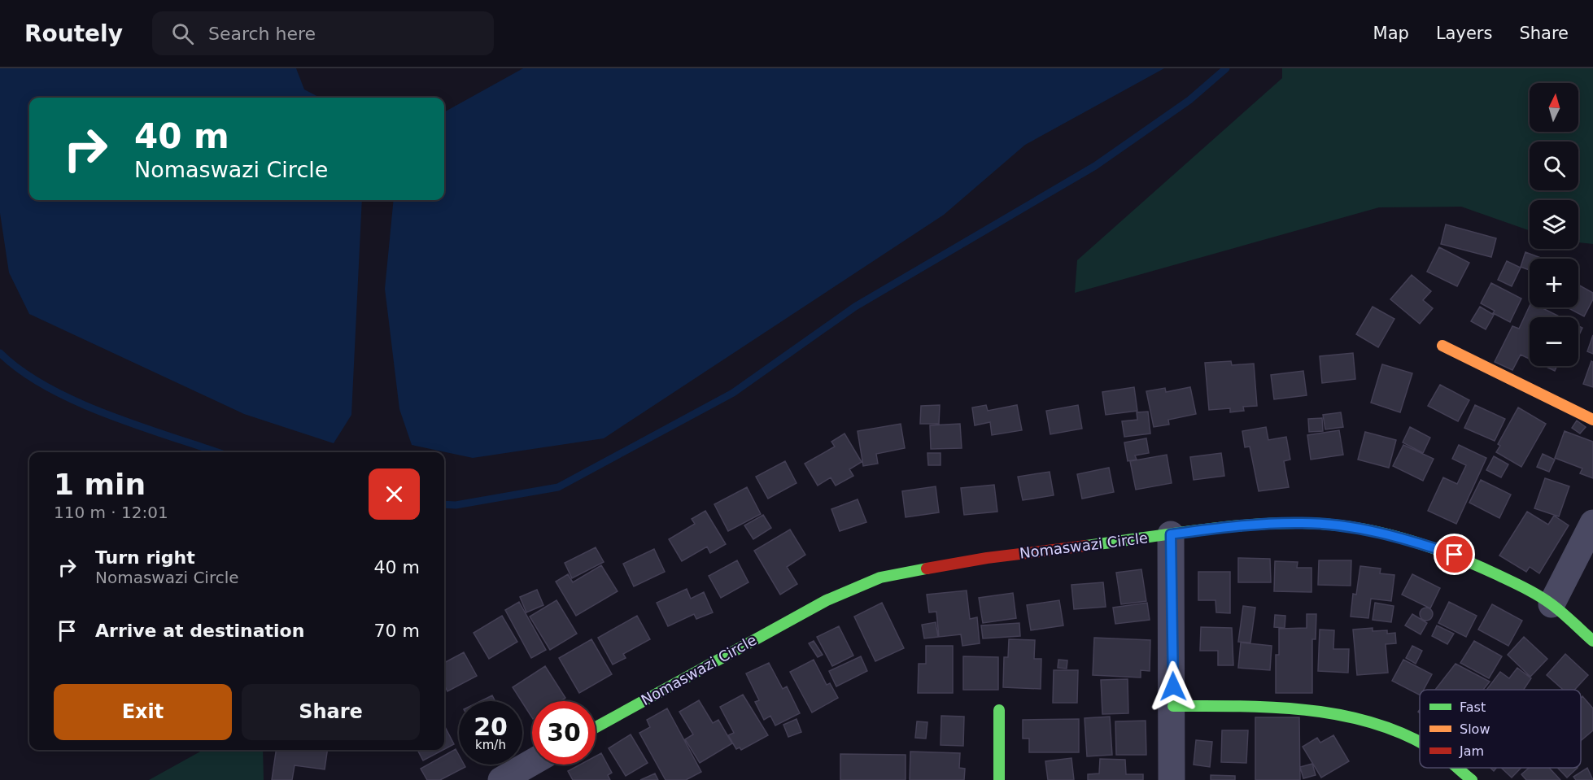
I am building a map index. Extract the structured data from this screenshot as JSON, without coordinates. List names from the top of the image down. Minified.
{"streets":{"street":["Nomaswazi Circle"]},"legend":["Fast","Slow","Jam"],"north":"top","page":{"header":"Routely","search":"Search here","nav":["Map","Layers","Share"],"map_buttons":["+","−"],"turn":["40 m","Nomaswazi Circle"],"heading":["1 min","110 m · 12:01"],"list":[{"name":"Turn right","note":"Nomaswazi Circle","value":"40 m"},{"name":"Arrive at destination","value":"70 m"}],"buttons":["Exit","Share"],"speed":"20 km/h","limit":"30"}}
